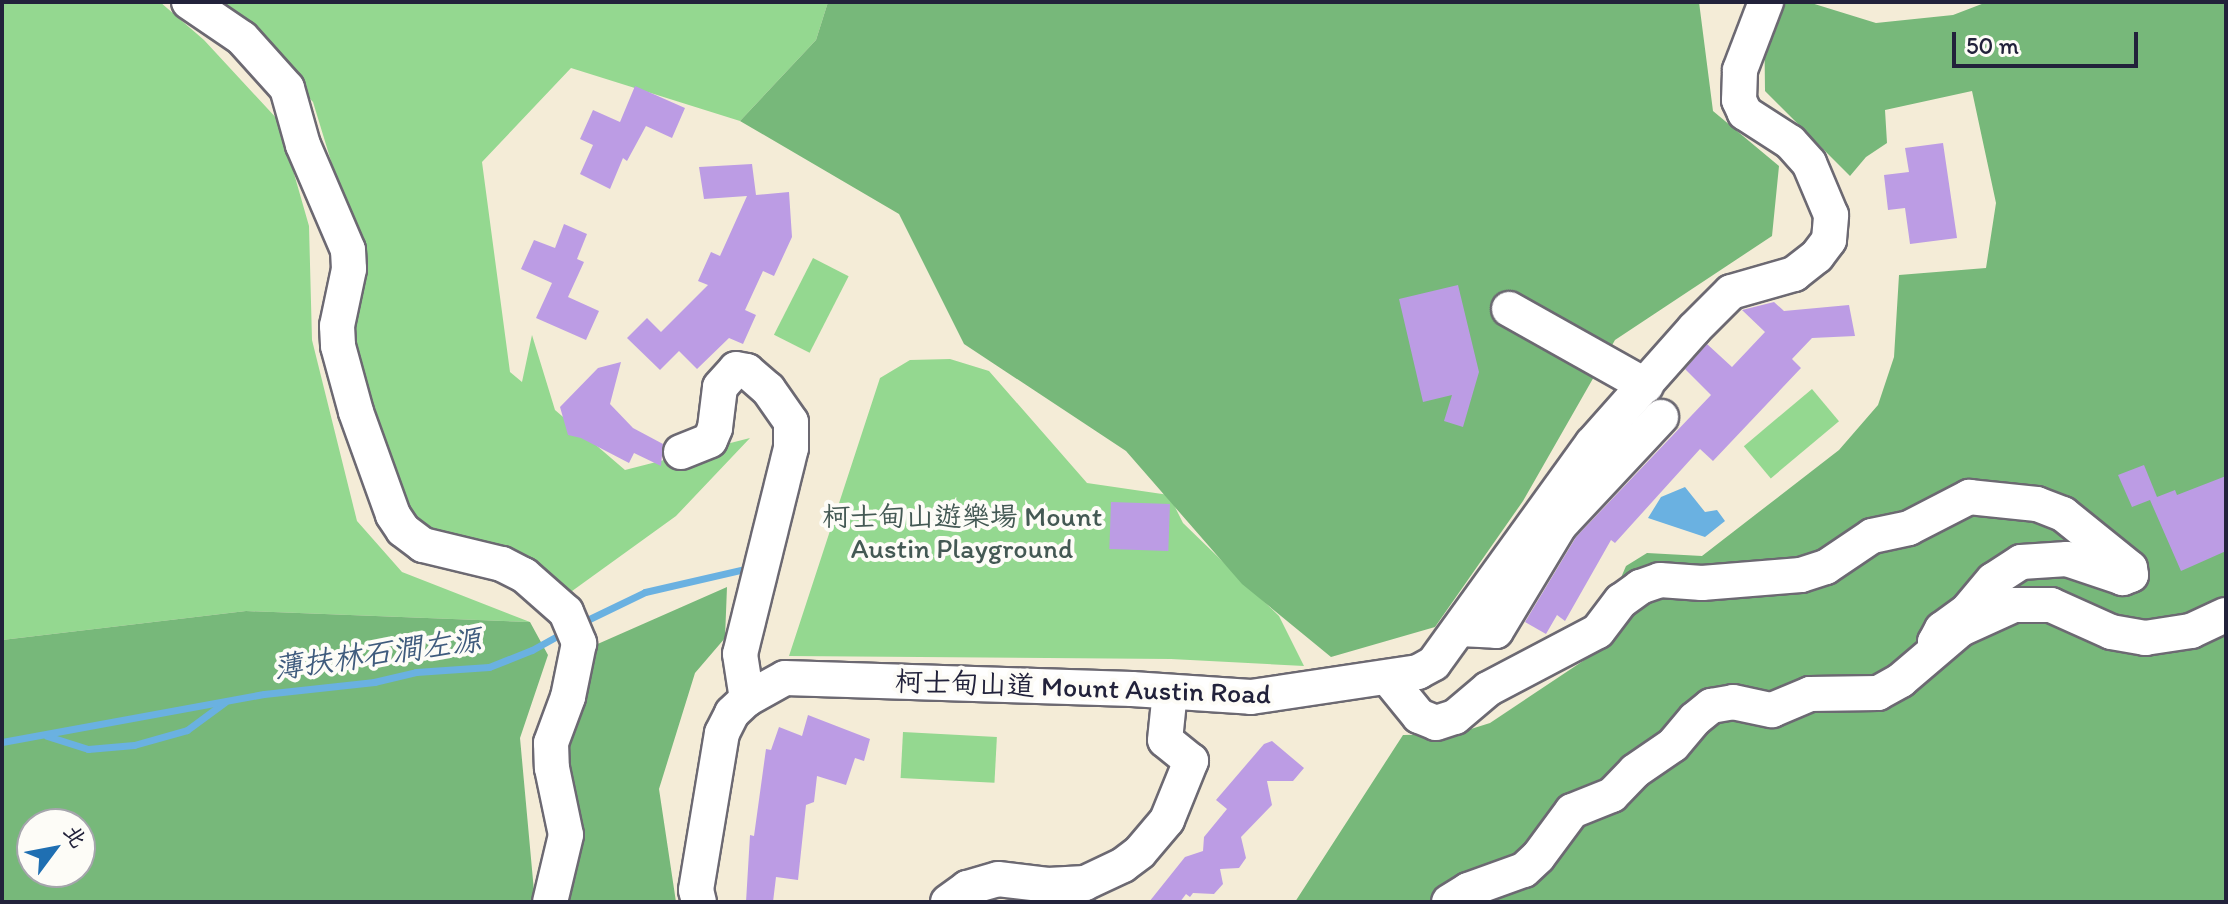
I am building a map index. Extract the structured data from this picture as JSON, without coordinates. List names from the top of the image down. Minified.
{"streets":{"street":["柯士甸山道 Mount Austin Road"]},"water":["薄扶林石澗左源"],"parks":["柯士甸山遊樂場 Mount Austin Playground"],"scale_bar":"50 m","north":"top right"}
